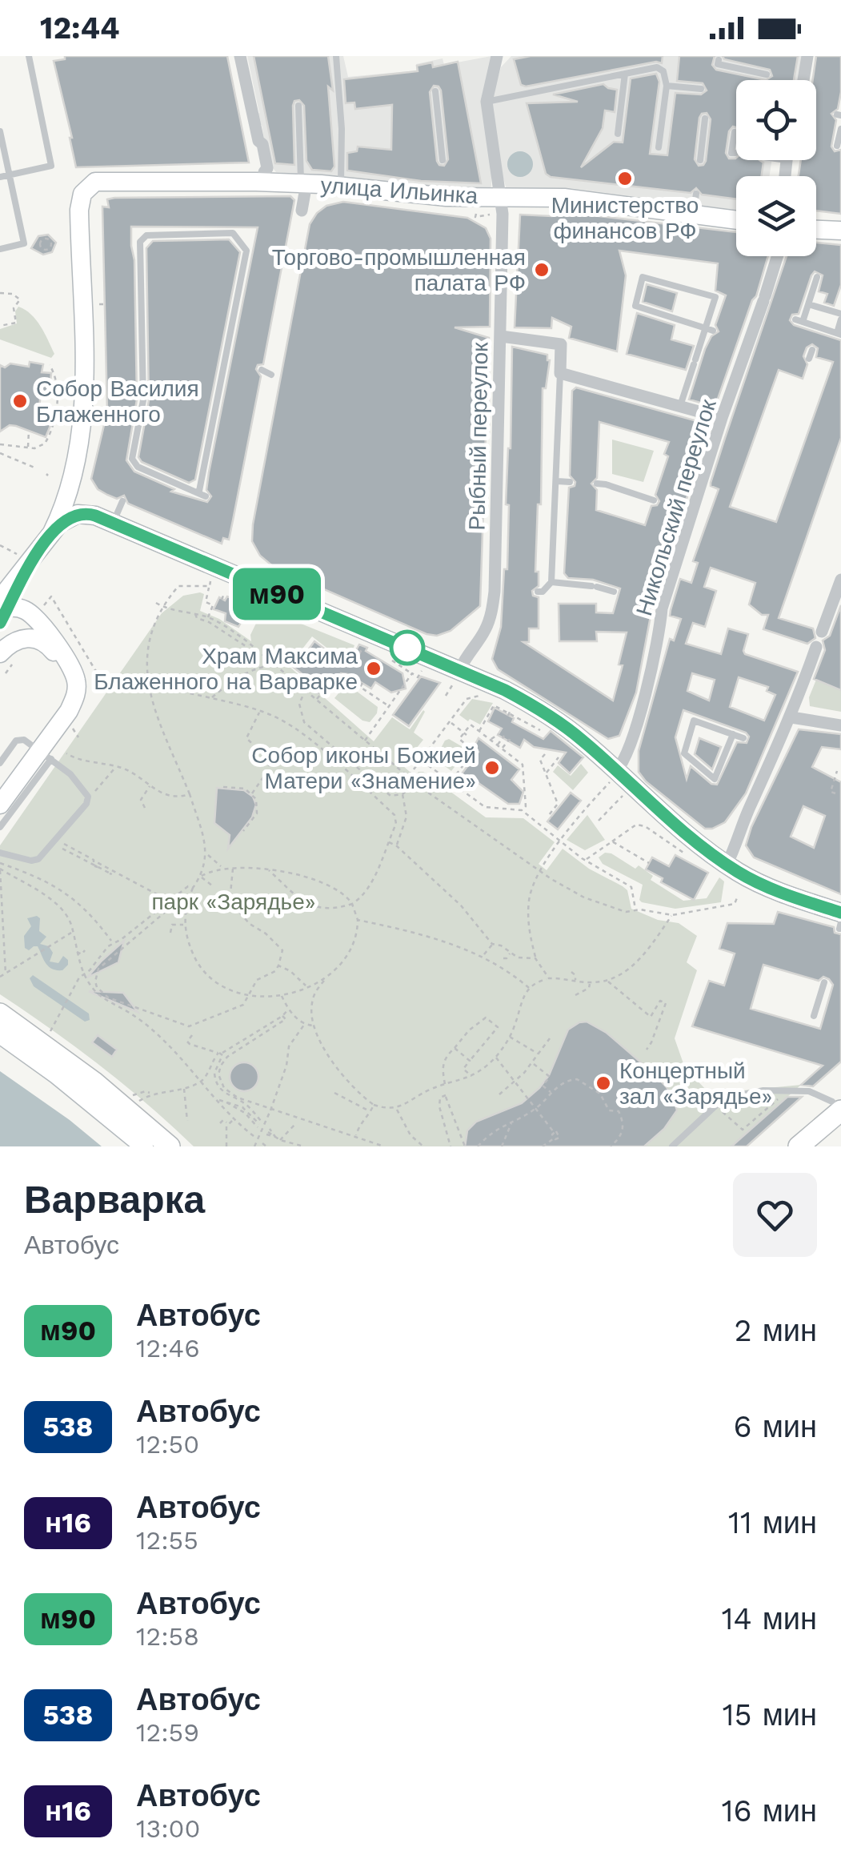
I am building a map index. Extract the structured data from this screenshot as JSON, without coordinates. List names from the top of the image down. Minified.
{"streets":{"street":["улица Ильинка","Рыбный переулок","Никольский переулок"]},"crossings":[["улица Ильинка","Рыбный переулок"]],"parks":["парк «Зарядье»"],"places":["Министерство финансов РФ","Торгово-промышленная палата РФ","Собор Василия Блаженного","Храм Максима Блаженного на Варварке","Собор иконы Божией Матери «Знамение»","Концертный зал «Зарядье»"],"lines":["bus line м90"],"page":{"status":"12:44","on_map":"м90","heading":["Варварка","Автобус"],"list":[{"mark":"м90","name":"Автобус","note":"12:46","value":"2 мин"},{"mark":"538","name":"Автобус","note":"12:50","value":"6 мин"},{"mark":"н16","name":"Автобус","note":"12:55","value":"11 мин"},{"mark":"м90","name":"Автобус","note":"12:58","value":"14 мин"},{"mark":"538","name":"Автобус","note":"12:59","value":"15 мин"},{"mark":"н16","name":"Автобус","note":"13:00","value":"16 мин"}]}}
